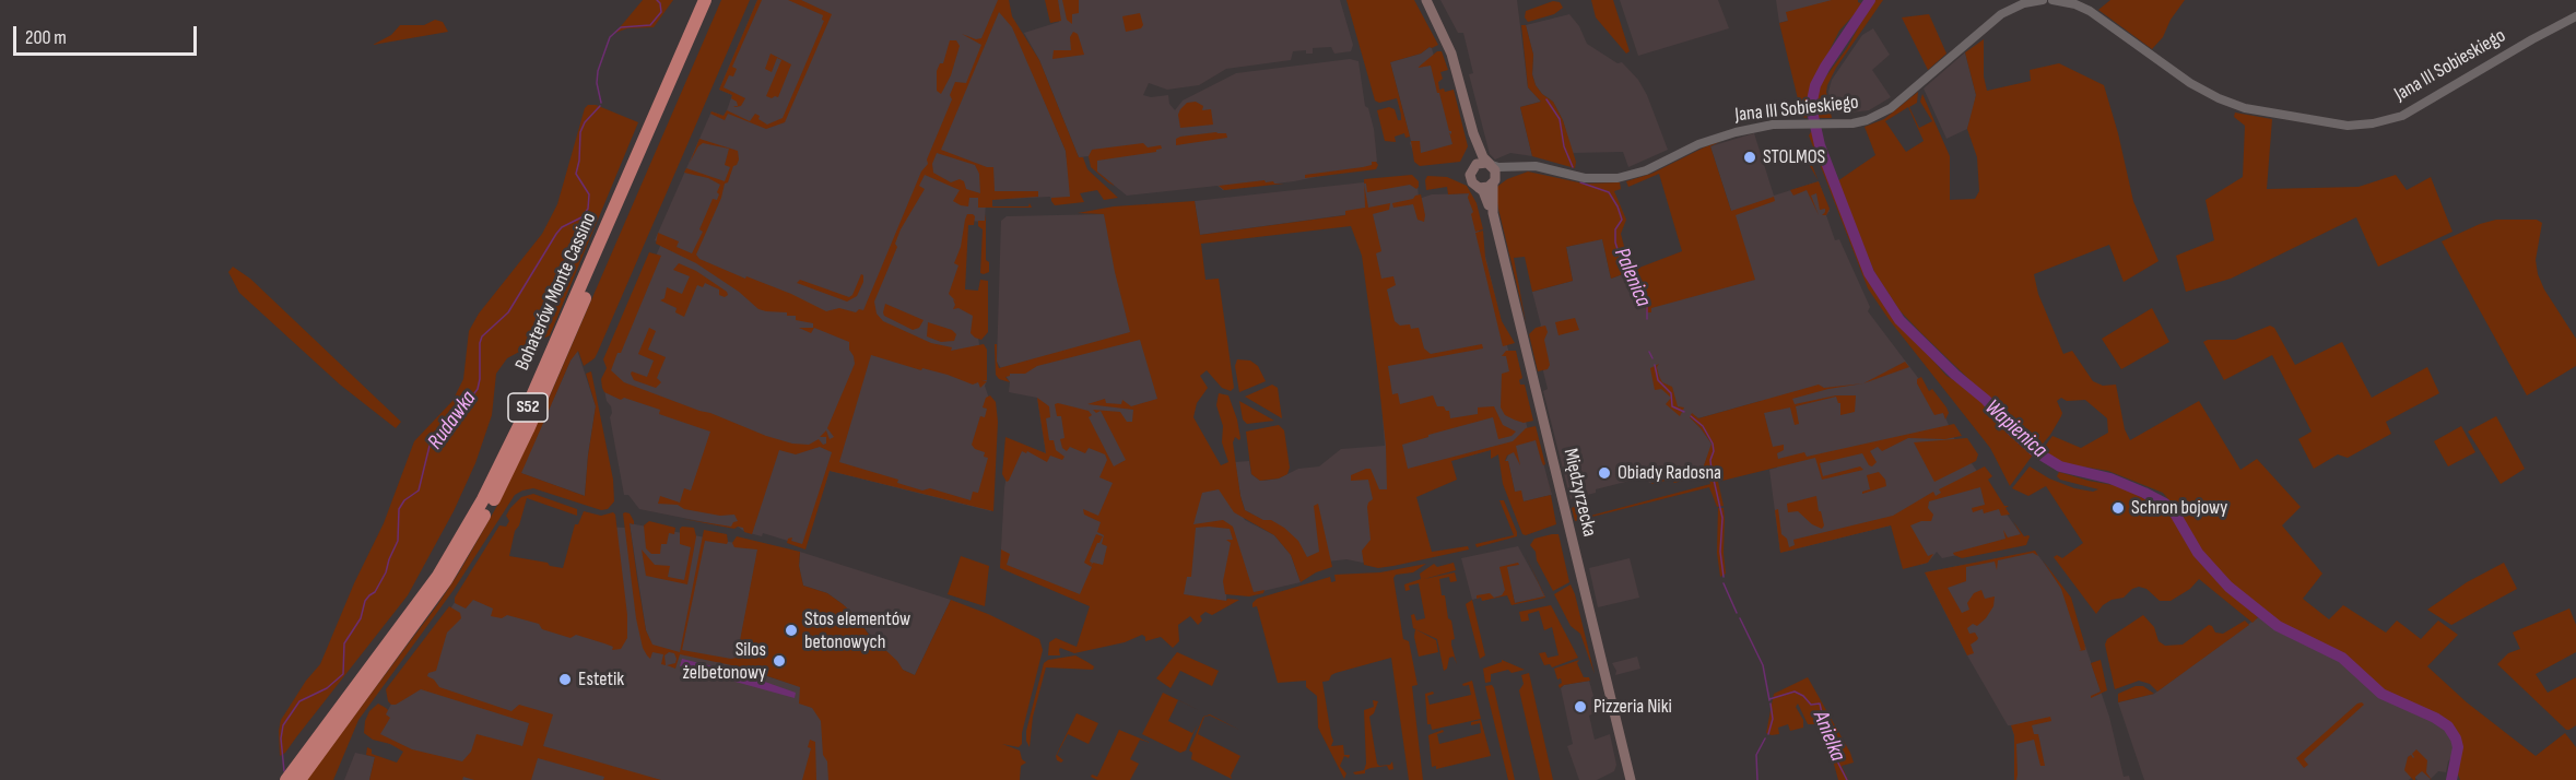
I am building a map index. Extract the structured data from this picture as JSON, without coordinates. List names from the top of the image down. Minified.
{"streets":{"highway":["Bohaterów Monte Cassino","S52"],"main road":["Międzyrzecka"],"street":["Jana III Sobieskiego"]},"crossings":[["Jana III Sobieskiego","Międzyrzecka"]],"water":["Palenica","Rudawka","Wapienica","Anielka"],"places":["STOLMOS","Obiady Radosna","Schron bojowy","Stos elementów betonowych","Silos żelbetonowy","Estetik","Pizzeria Niki"],"scale_bar":"200 m"}
